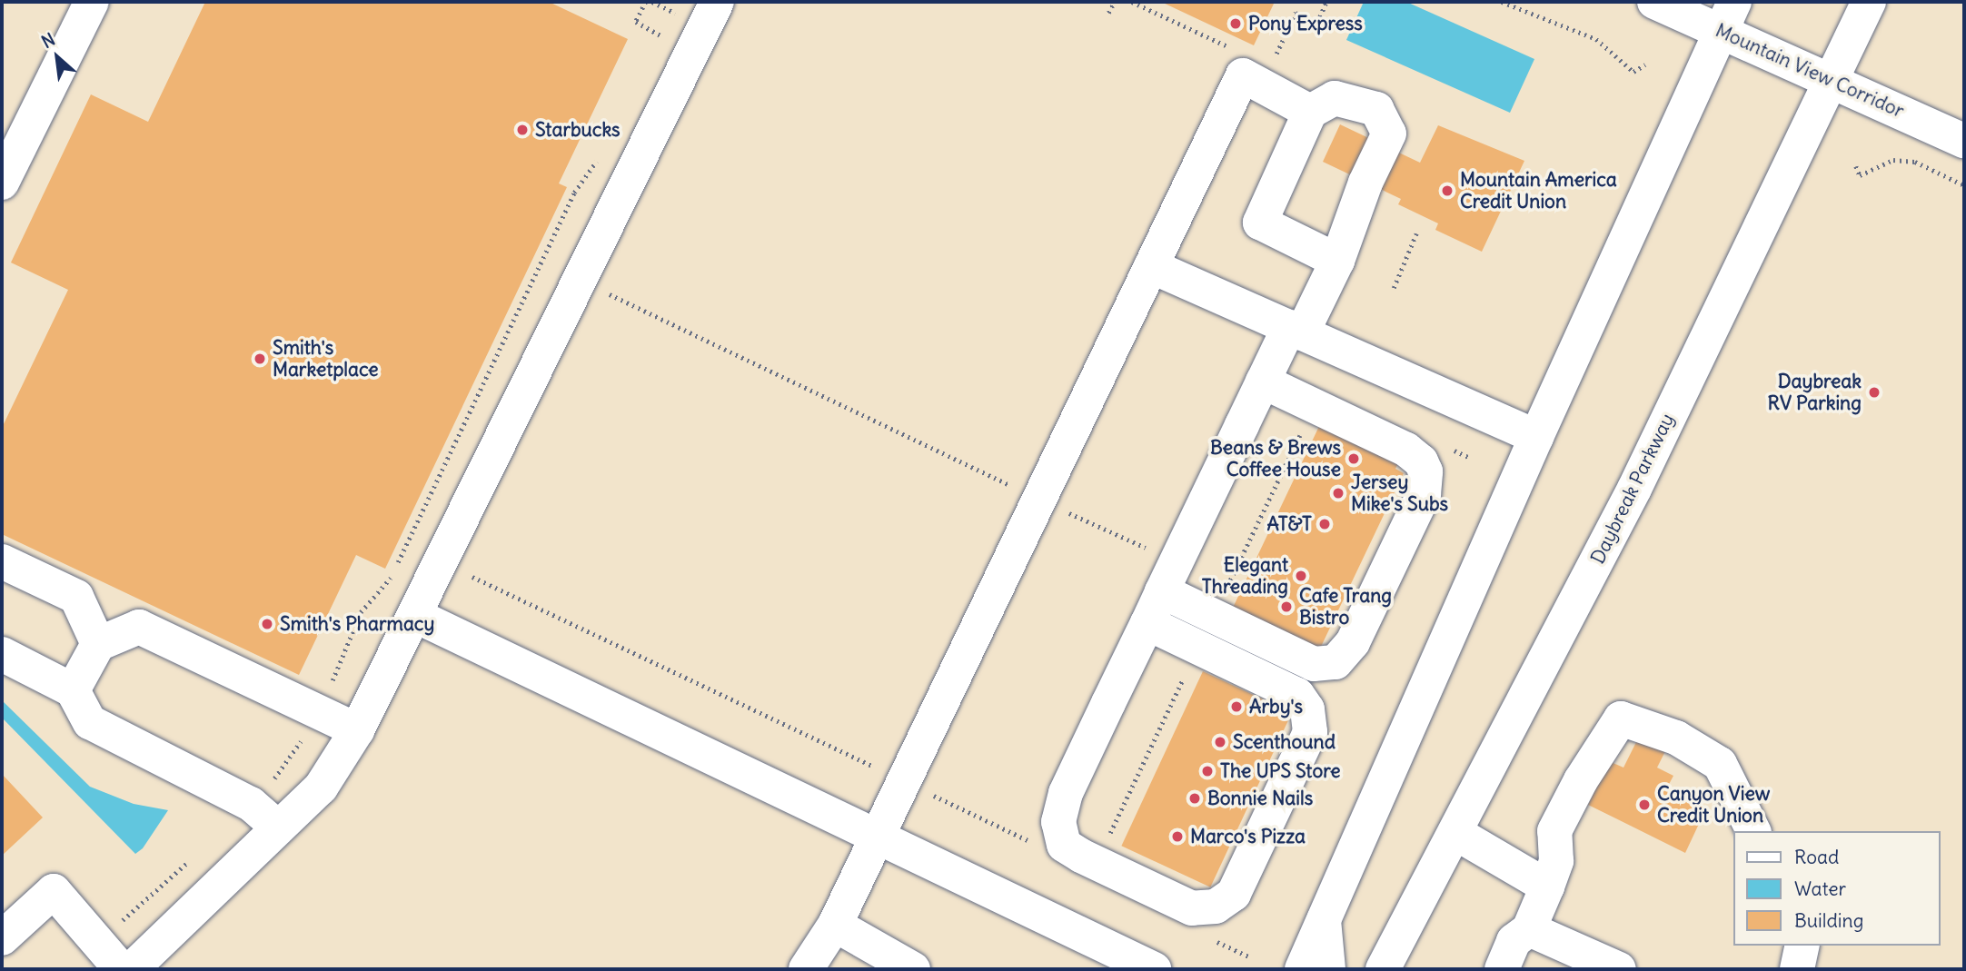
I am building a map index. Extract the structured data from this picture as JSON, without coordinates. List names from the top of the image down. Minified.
{"streets":{"main road":["Mountain View Corridor","Daybreak Parkway"]},"crossings":[["Mountain View Corridor","Daybreak Parkway"]],"places":["Pony Express","Starbucks","Mountain America Credit Union","Smith's Marketplace","Daybreak RV Parking","Beans & Brews Coffee House","Jersey Mike's Subs","AT&T","Elegant Threading","Cafe Trang Bistro","Smith's Pharmacy","Arby's","Scenthound","The UPS Store","Bonnie Nails","Canyon View Credit Union","Marco's Pizza"],"legend":["Road","Water","Building"],"north":"top left"}
